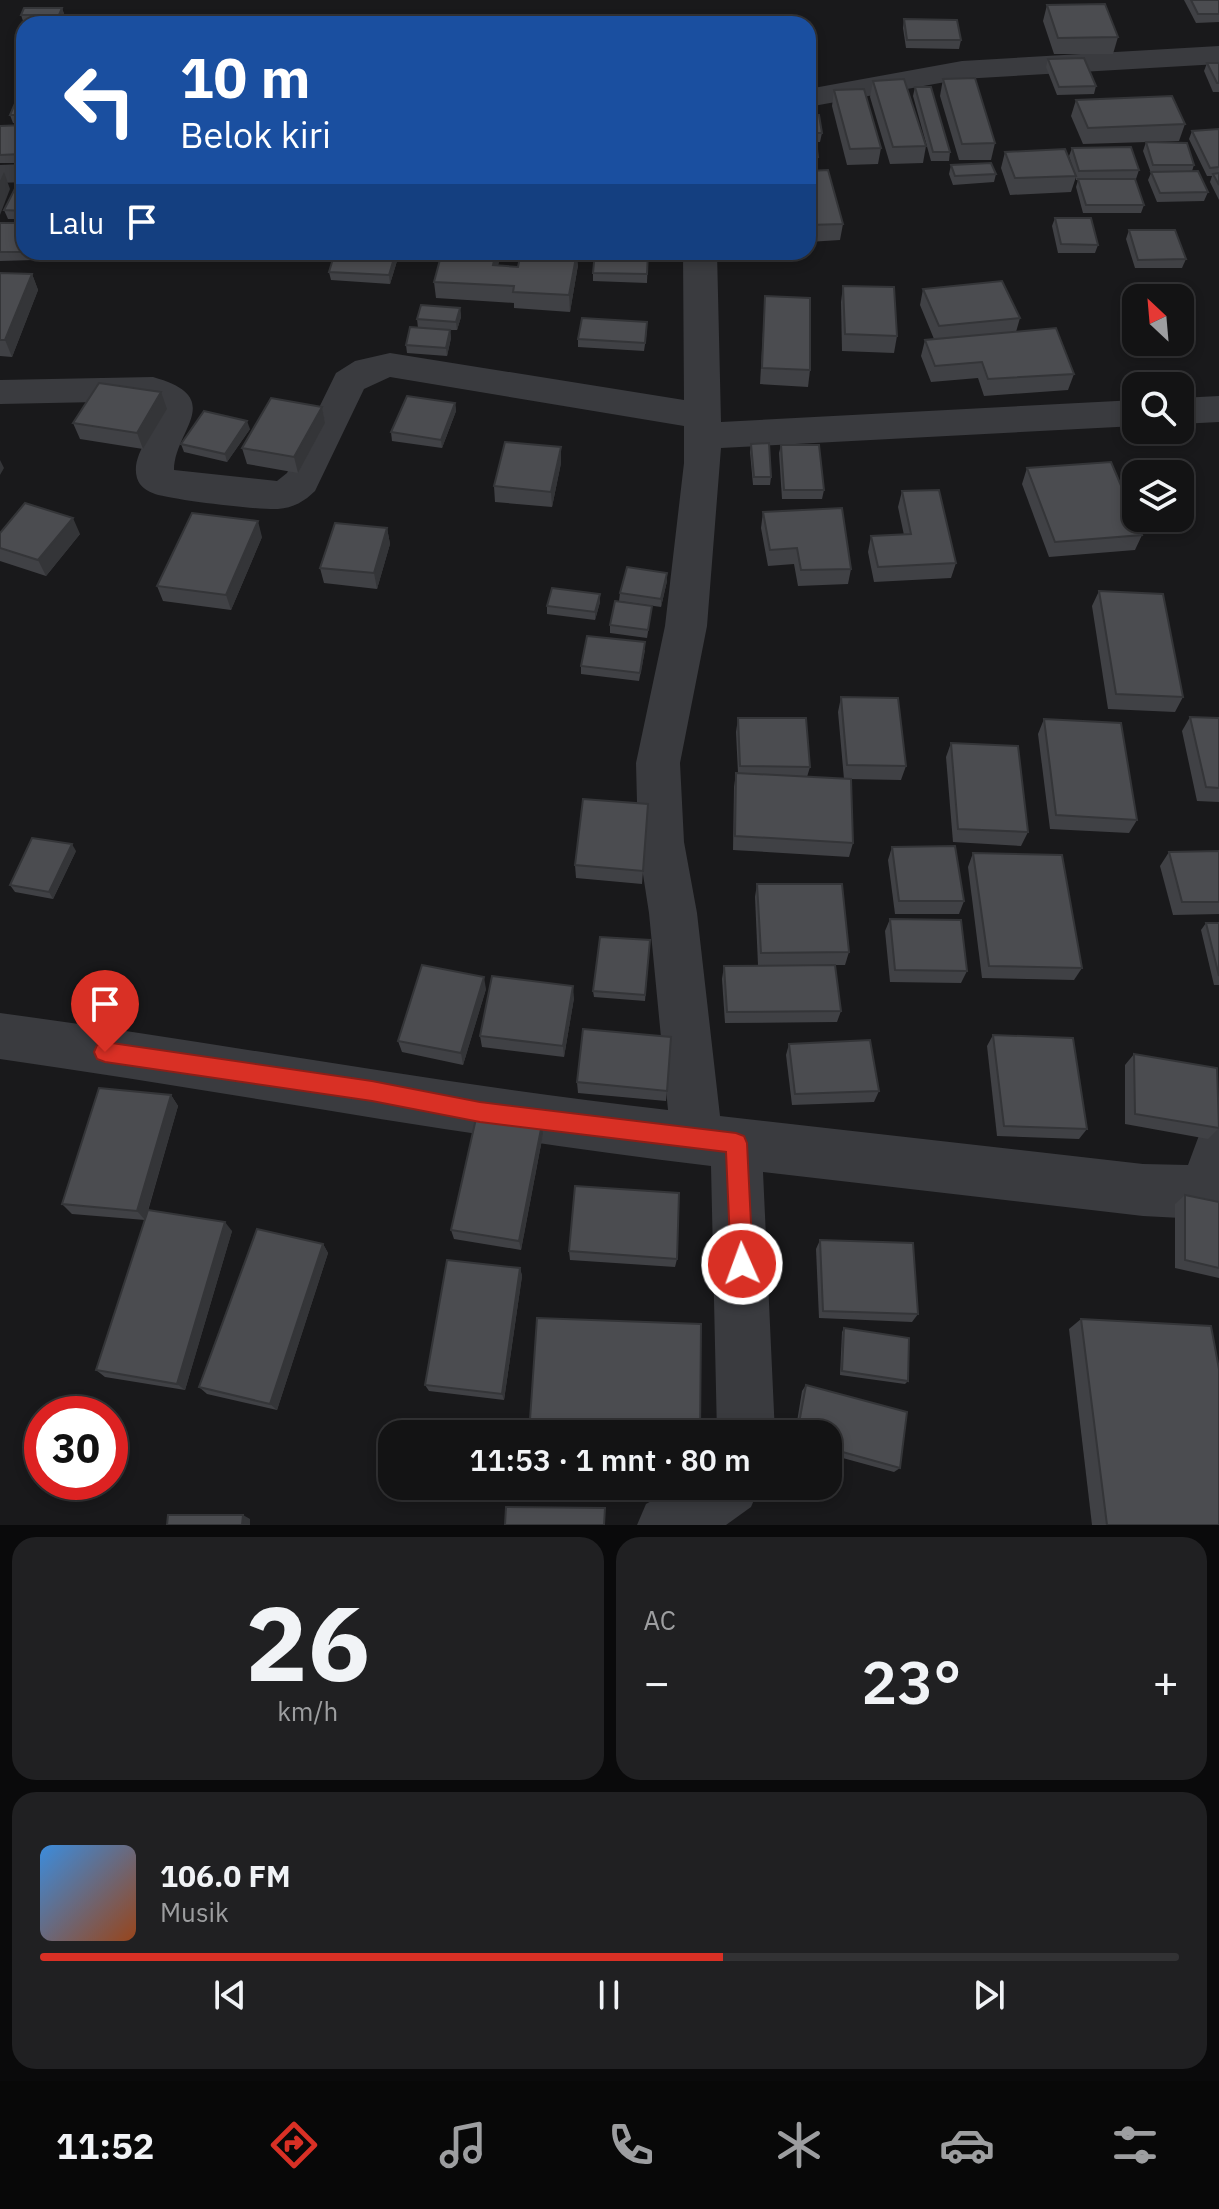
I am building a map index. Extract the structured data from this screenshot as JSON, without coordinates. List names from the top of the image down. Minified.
{"north":"top left","page":{"turn":["10 m","Belok kiri"],"then":"Lalu","limit":"30","trip":"11:53 · 1 mnt · 80 m","tile":[["26","km/h"],"AC"],"heat":["−","23°","+"],"song":["106.0 FM","Musik"],"tabs":"11:52"}}
